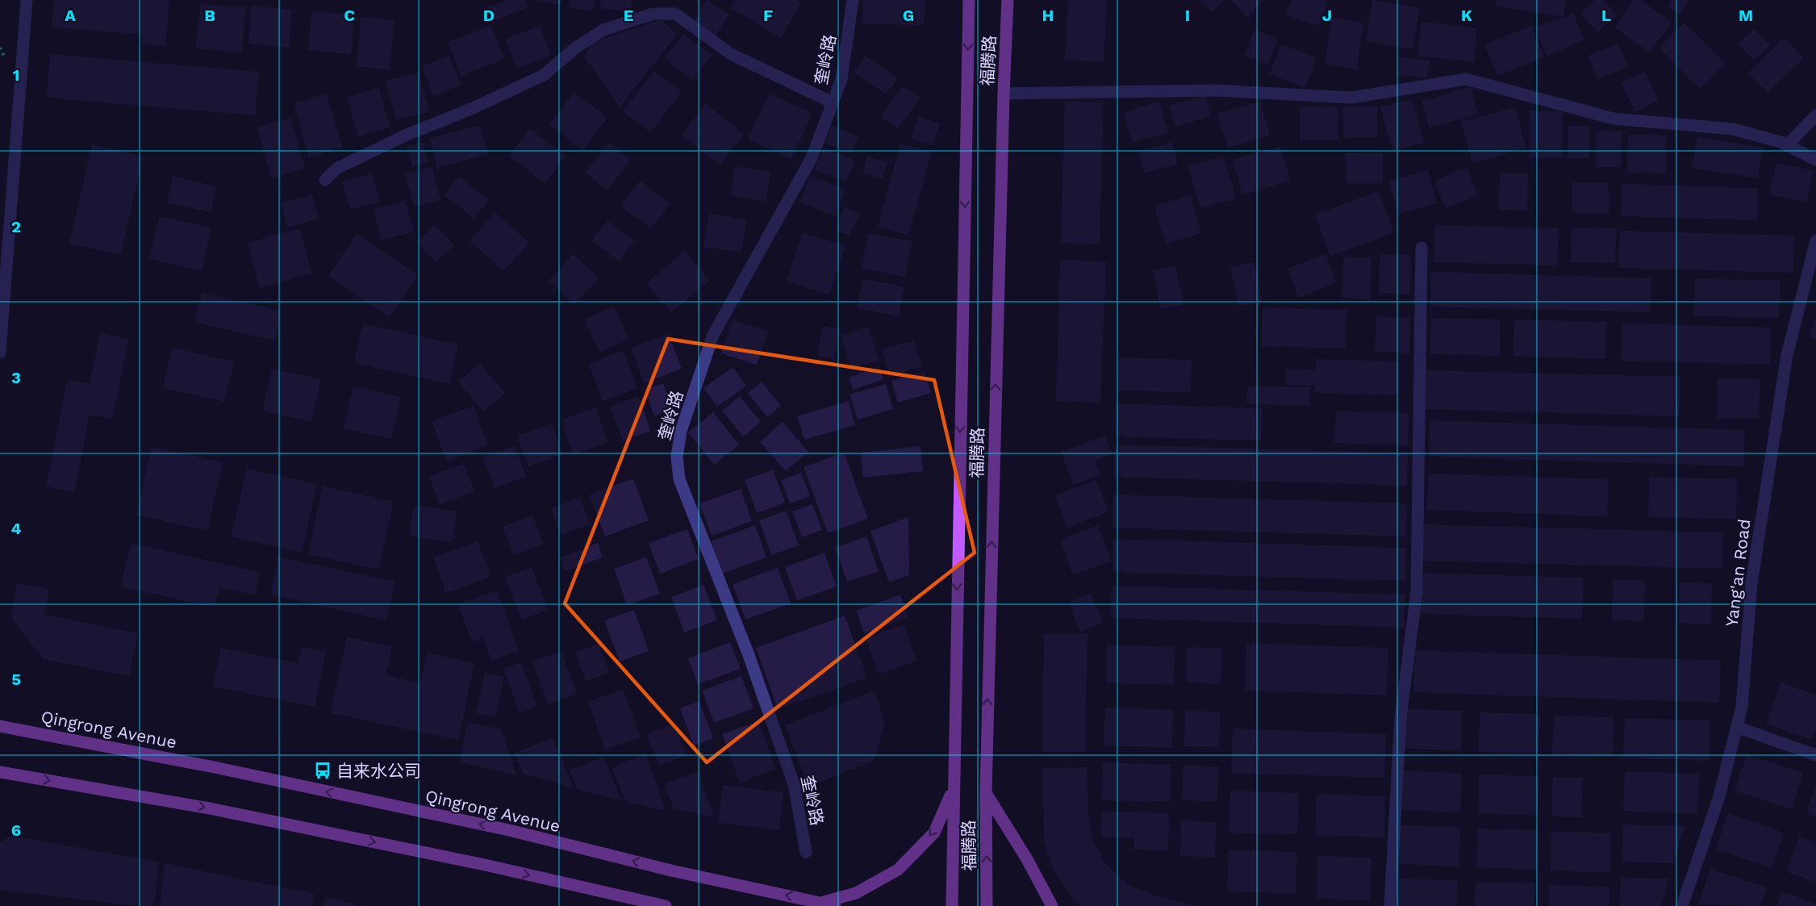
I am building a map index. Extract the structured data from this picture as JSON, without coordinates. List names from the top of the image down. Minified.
{"streets":{"main road":["福腾路","Qingrong Avenue"],"street":["奎岭路","Yang'an Road"]},"places":{"bus stop":["自来水公司"]},"grid":{"columns":["A","B","C","D","E","F","G","H","I","J","K","L","M"],"rows":["1","2","3","4","5","6"]}}
